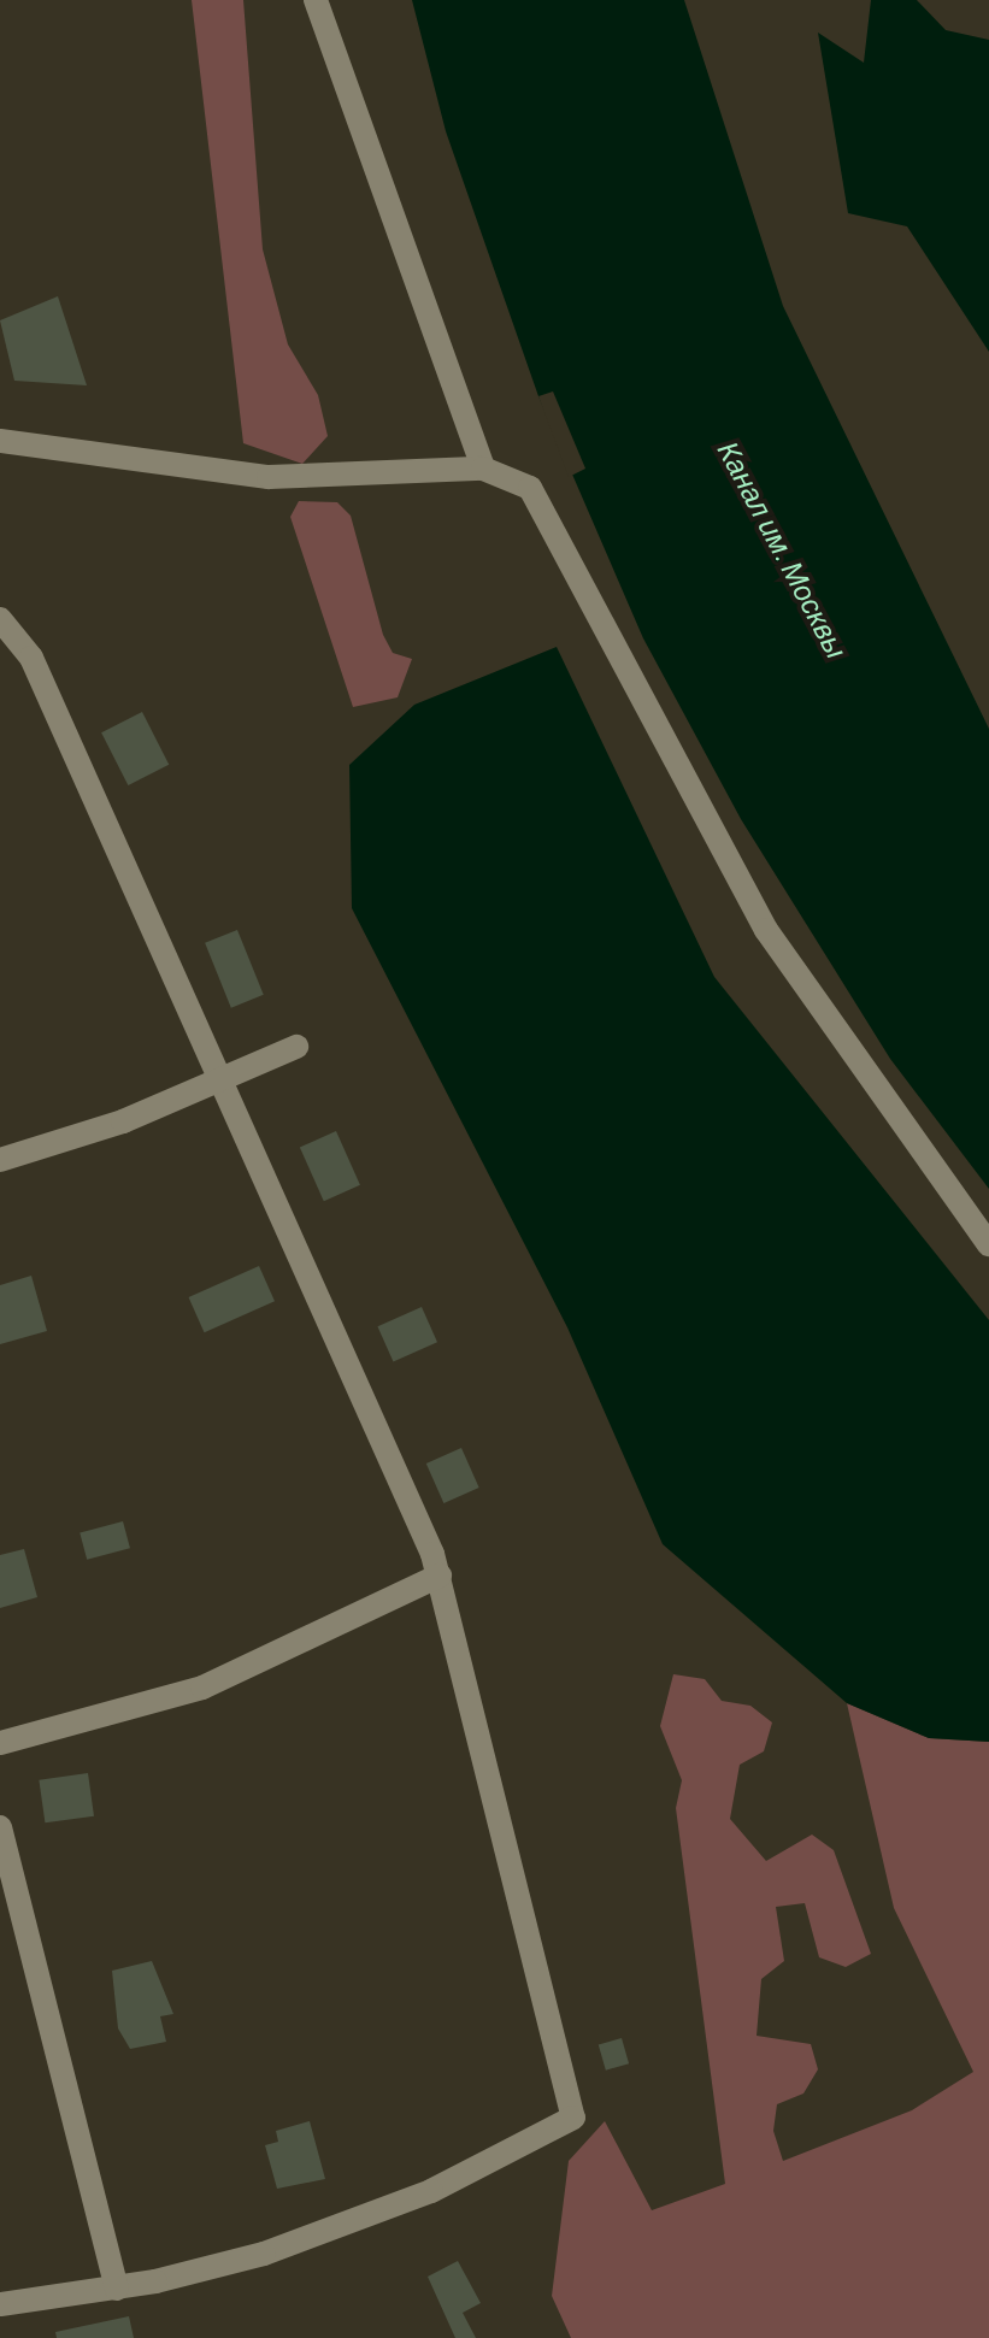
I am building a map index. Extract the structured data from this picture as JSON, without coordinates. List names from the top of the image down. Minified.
{"water":["Канал им. Москвы"]}
